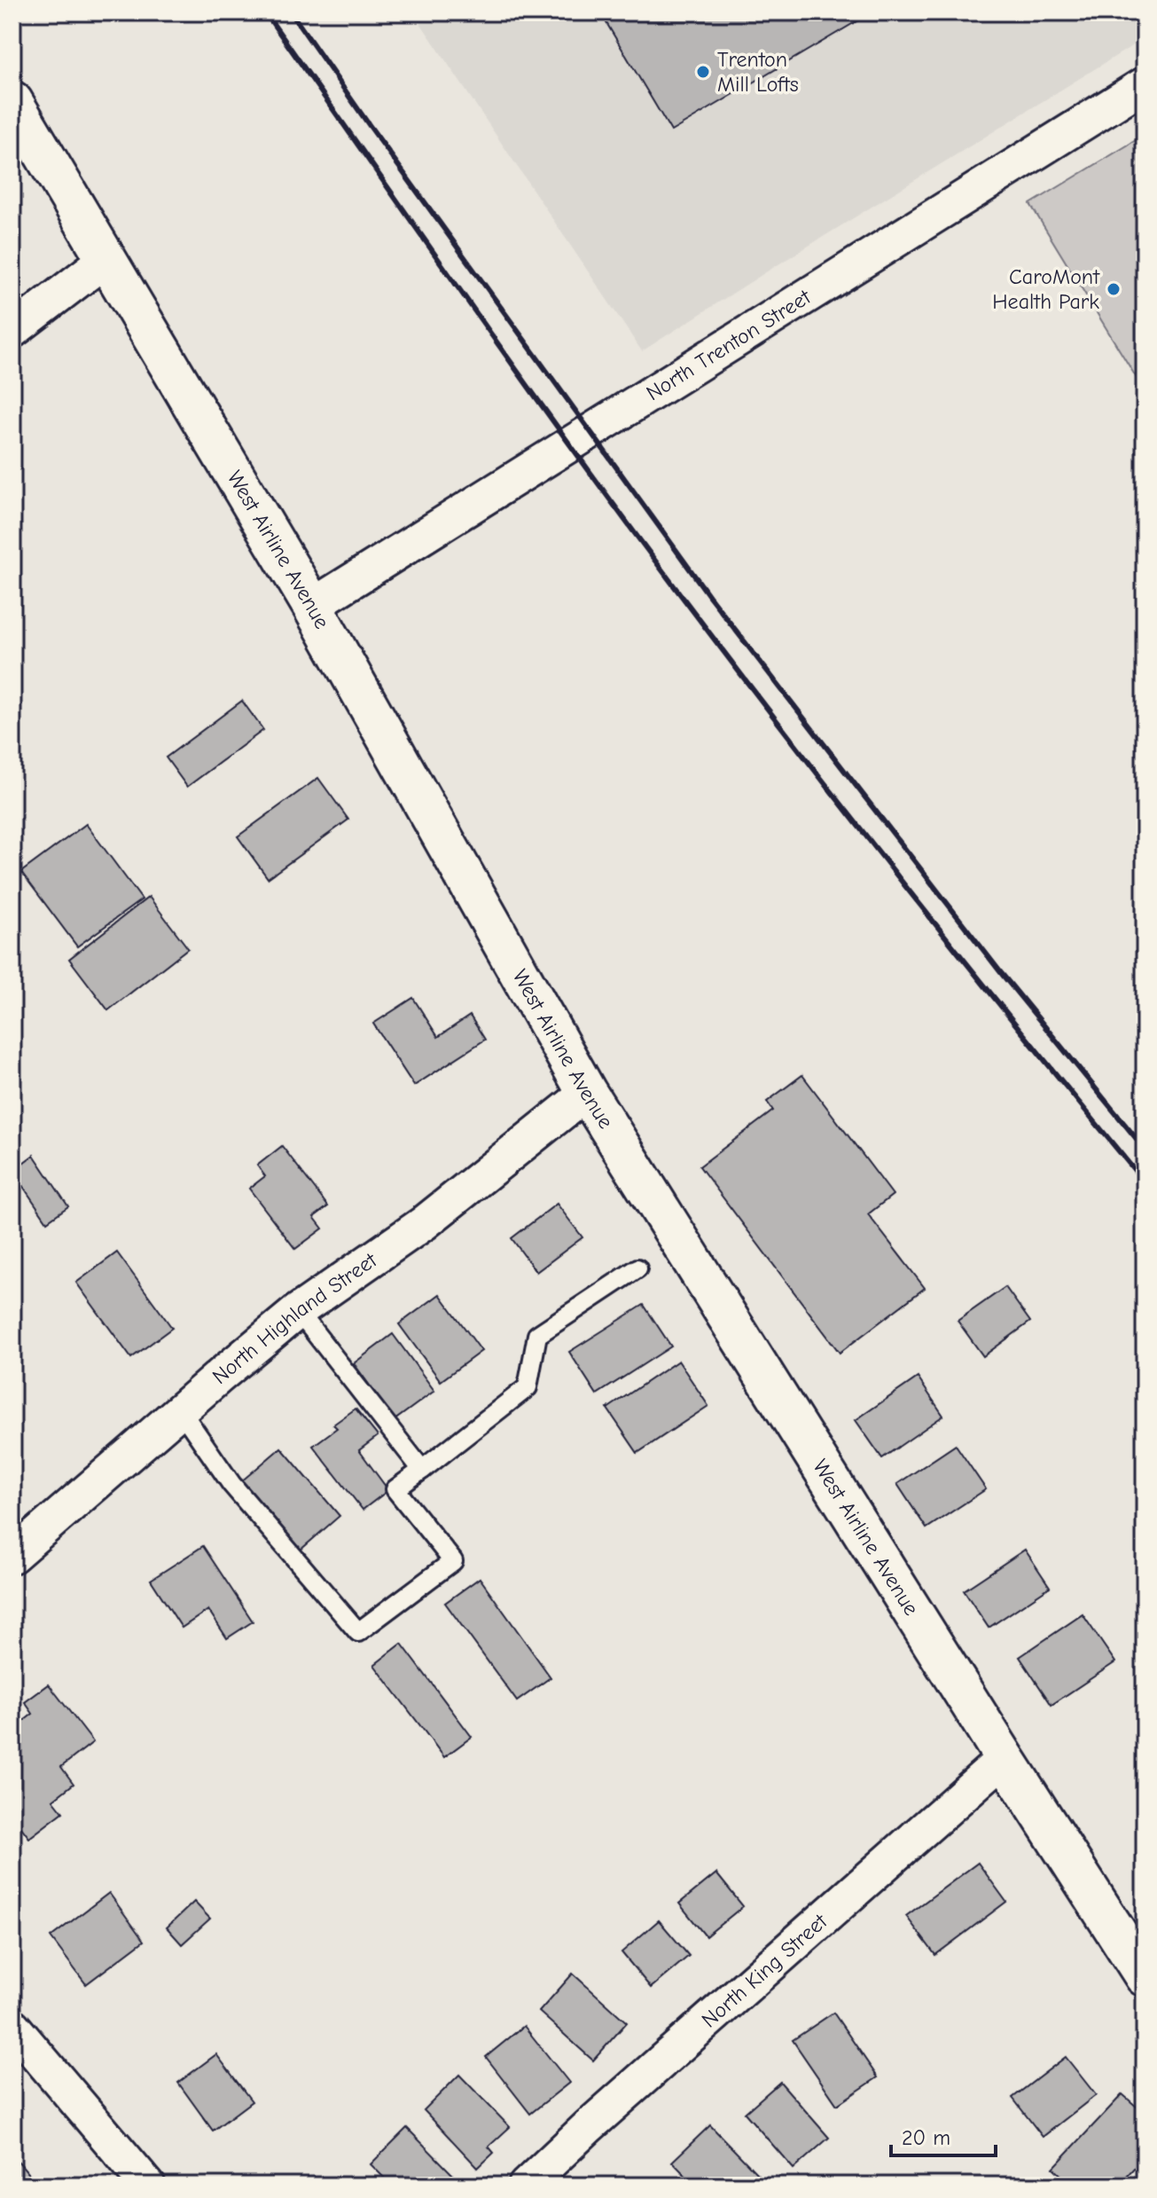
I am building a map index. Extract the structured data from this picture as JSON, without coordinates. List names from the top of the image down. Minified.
{"streets":{"main road":["West Airline Avenue"],"street":["North Trenton Street","North Highland Street","North King Street"]},"crossings":[["North Trenton Street","West Airline Avenue"],["West Airline Avenue","North Highland Street"],["West Airline Avenue","North King Street"]],"places":["Trenton Mill Lofts","CaroMont Health Park"],"scale_bar":"20 m"}
